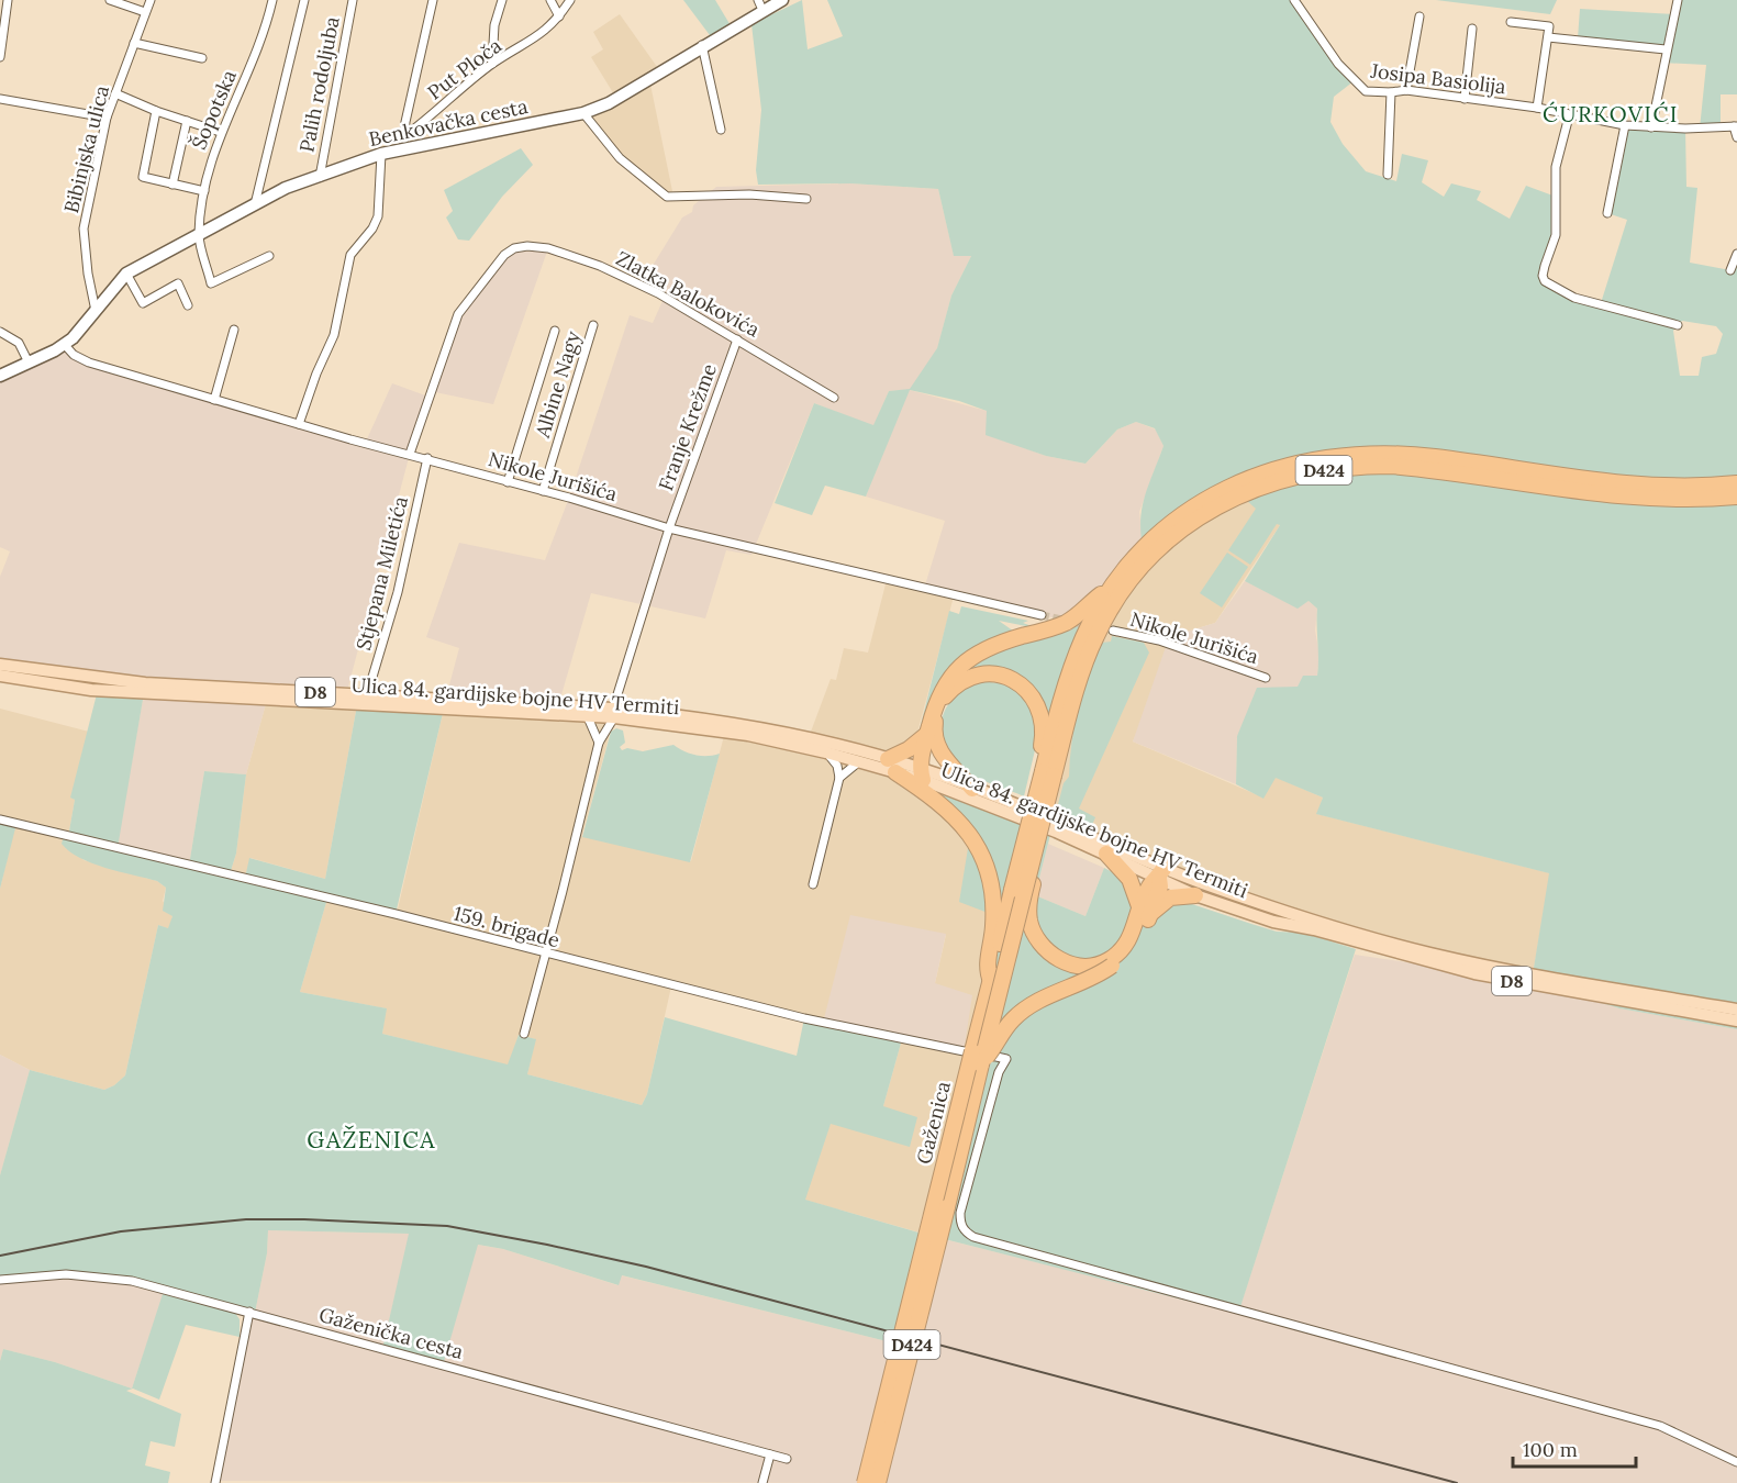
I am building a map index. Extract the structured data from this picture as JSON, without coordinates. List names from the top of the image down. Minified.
{"streets":{"highway":["D424","Gaženica"],"main road":["Benkovačka cesta","D8","Ulica 84. gardijske bojne HV Termiti"],"street":["Put Ploča","Josipa Basiolija","Palih rodoljuba","Šopotska","Bibinjska ulica","Zlatka Balokovića","Albine Nagy","Franje Krežme","Nikole Jurišića","Stjepana Miletića","159. brigade","Gaženička cesta"]},"crossings":[["Put Ploča","Benkovačka cesta"],["Palih rodoljuba","Benkovačka cesta"],["Šopotska","Benkovačka cesta"],["Benkovačka cesta","Bibinjska ulica"],["Benkovačka cesta","Nikole Jurišića"],["Zlatka Balokovića","Franje Krežme"],["Zlatka Balokovića","Nikole Jurišića"],["Albine Nagy","Nikole Jurišića"],["Franje Krežme","Nikole Jurišića"],["Franje Krežme","Ulica 84. gardijske bojne HV Termiti"],["Franje Krežme","159. brigade"],["D424","Gaženica"],["Nikole Jurišića","Stjepana Miletića"],["Stjepana Miletića","Ulica 84. gardijske bojne HV Termiti"]],"districts":["ĆURKOVIĆI","GAŽENICA"],"scale_bar":"100 m"}
